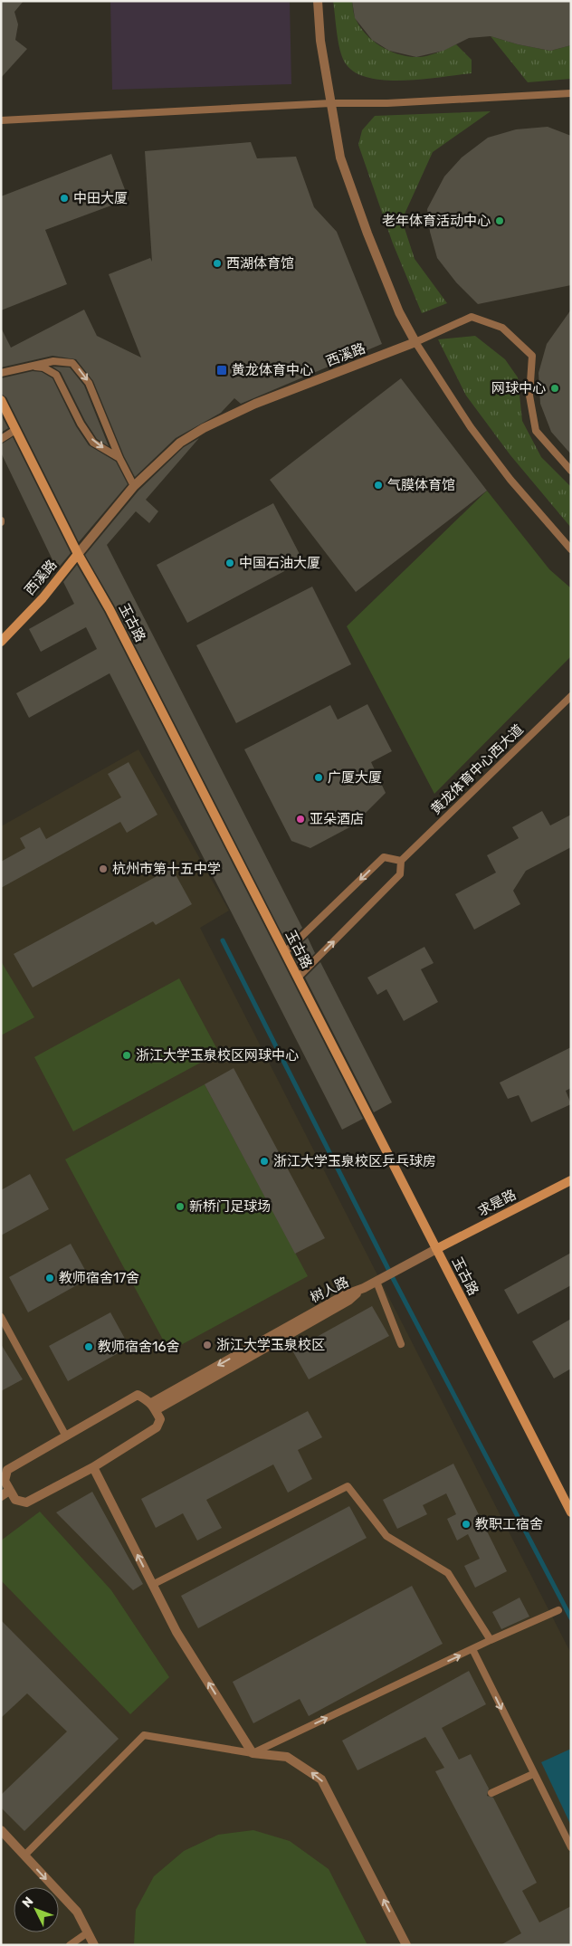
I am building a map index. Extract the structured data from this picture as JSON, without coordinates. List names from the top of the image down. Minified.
{"streets":{"main road":["西溪路","玉古路","求是路"],"street":["树人路"],"lane":["黄龙体育中心西大道"]},"crossings":[["西溪路","玉古路"],["玉古路","黄龙体育中心西大道"],["玉古路","求是路"],["玉古路","树人路"],["求是路","树人路"]],"places":{"other":["中田大厦","老年体育活动中心","西湖体育馆","网球中心","气膜体育馆","中国石油大厦","广厦大厦","亚朵酒店","杭州市第十五中学","浙江大学玉泉校区网球中心","浙江大学玉泉校区乒乓球房","新桥门足球场","教师宿舍17舍","浙江大学玉泉校区","教师宿舍16舍","教职工宿舍"],"transit":["黄龙体育中心"]},"north":"top left"}
